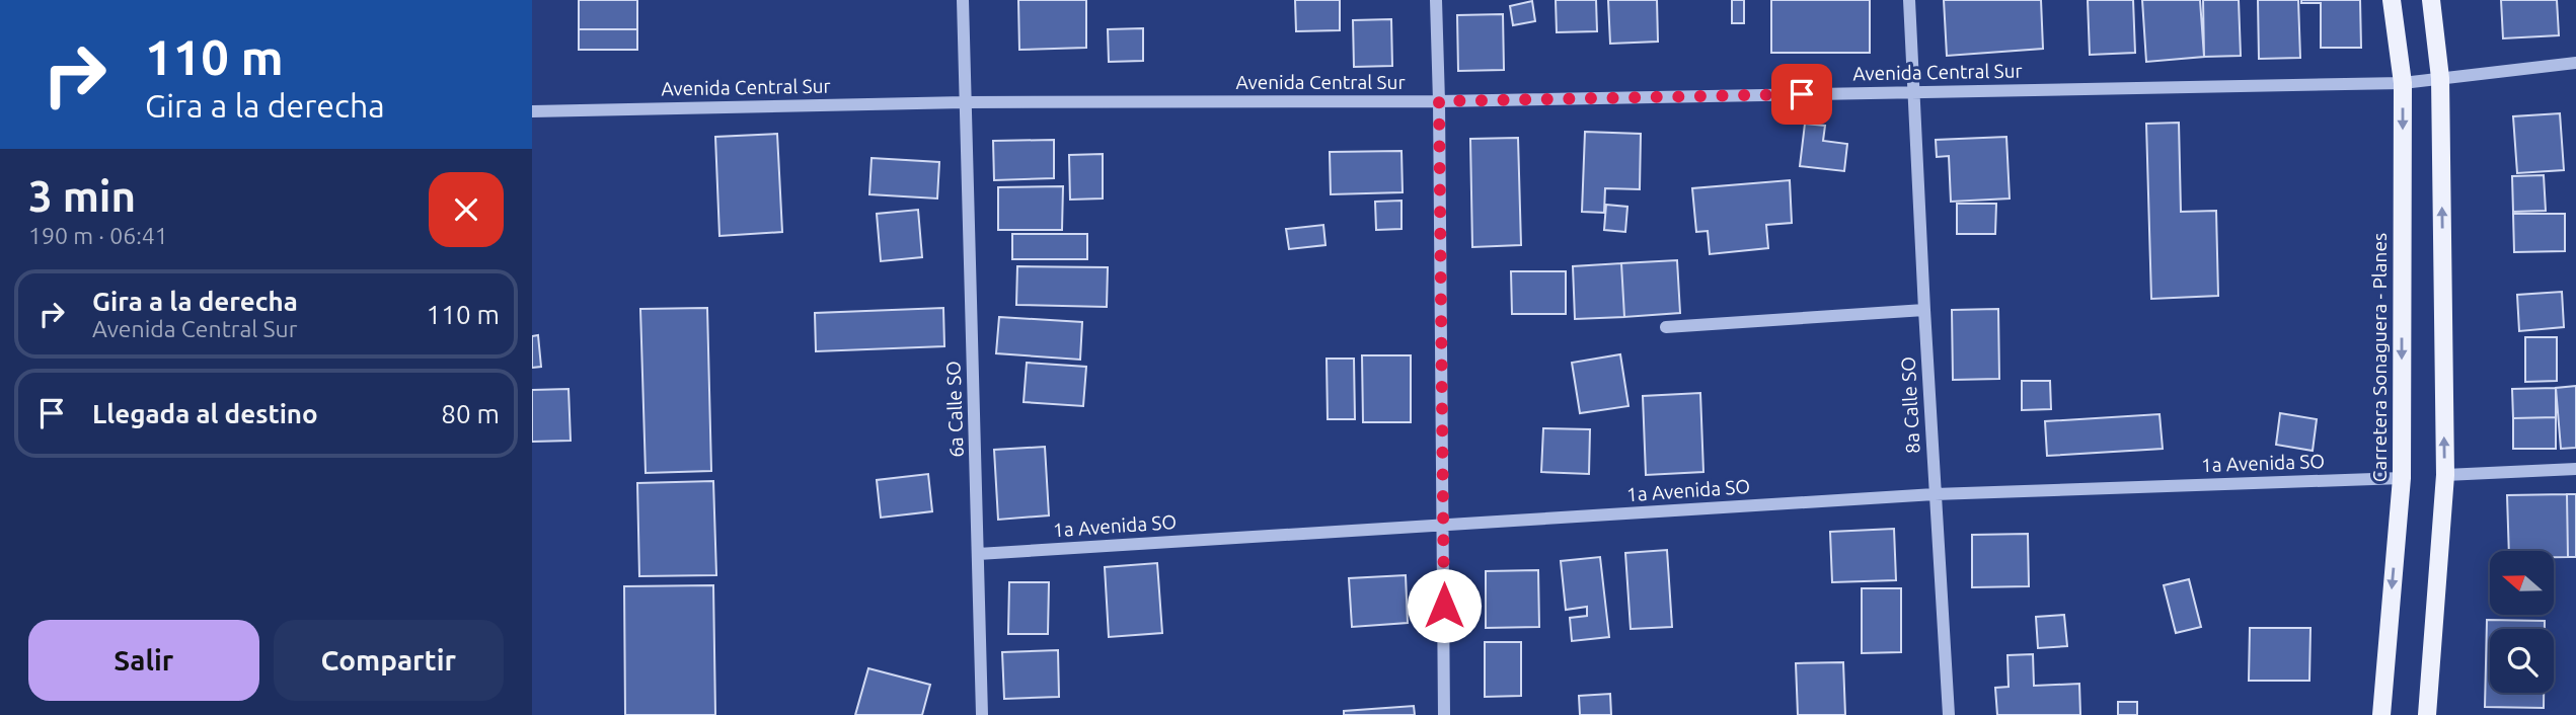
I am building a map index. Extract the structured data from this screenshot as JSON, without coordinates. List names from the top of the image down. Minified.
{"streets":{"main road":["Carretera Sonaguera - Planes"],"street":["Avenida Central Sur","8a Calle SO","6a Calle SO","1a Avenida SO"]},"crossings":[["Avenida Central Sur","Carretera Sonaguera - Planes"],["Avenida Central Sur","8a Calle SO"],["Avenida Central Sur","6a Calle SO"],["Carretera Sonaguera - Planes","1a Avenida SO"],["8a Calle SO","1a Avenida SO"],["6a Calle SO","1a Avenida SO"]],"north":"left","page":{"turn":["110 m","Gira a la derecha"],"heading":["3 min","190 m · 06:41"],"list":[{"name":"Gira a la derecha","note":"Avenida Central Sur","value":"110 m"},{"name":"Llegada al destino","value":"80 m"}],"buttons":["Salir","Compartir"]}}
